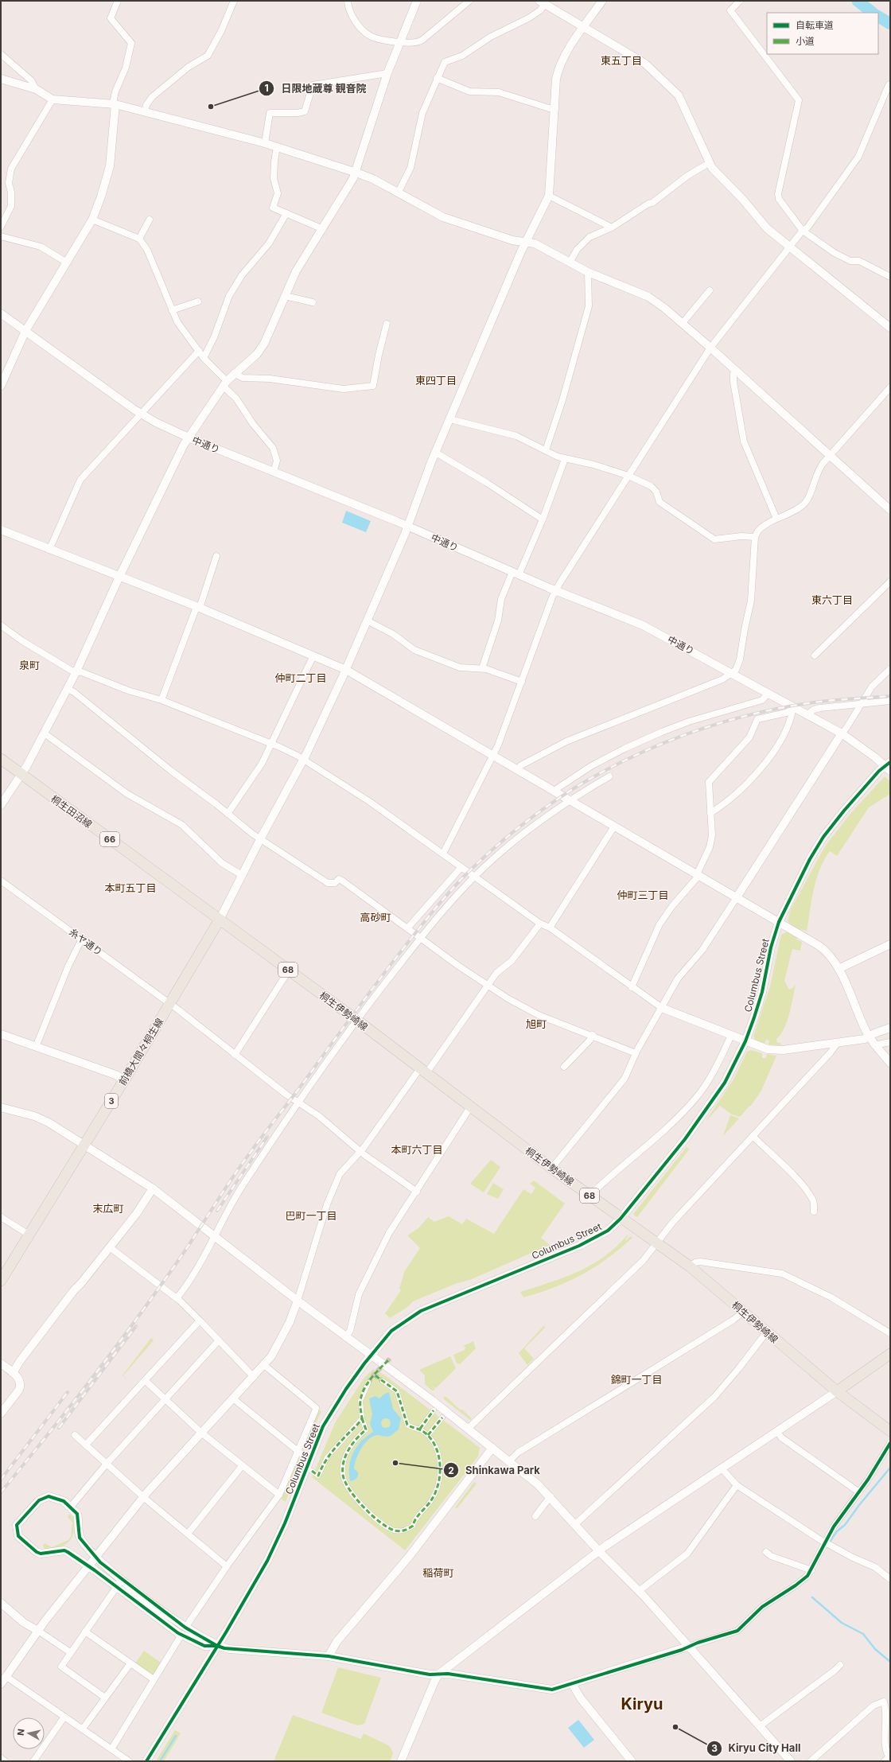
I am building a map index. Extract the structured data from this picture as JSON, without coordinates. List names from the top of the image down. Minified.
{"streets":{"main road":["桐生田沼線","66","68","桐生伊勢崎線","前橋大間々桐生線","3"],"street":["中通り","糸ヤ通り","Columbus Street"]},"crossings":[["中通り","Columbus Street"],["桐生田沼線","桐生伊勢崎線"],["桐生田沼線","前橋大間々桐生線"],["糸ヤ通り","前橋大間々桐生線"],["Columbus Street","桐生伊勢崎線"],["桐生伊勢崎線","前橋大間々桐生線"]],"districts":["東五丁目","東四丁目","東六丁目","泉町","仲町二丁目","本町五丁目","仲町三丁目","高砂町","旭町","本町六丁目","末広町","巴町一丁目","錦町一丁目","稲荷町","Kiryu"],"places":["日限地蔵尊 観音院","Shinkawa Park","Kiryu City Hall"],"legend":["自転車道","小道"],"north":"left"}
